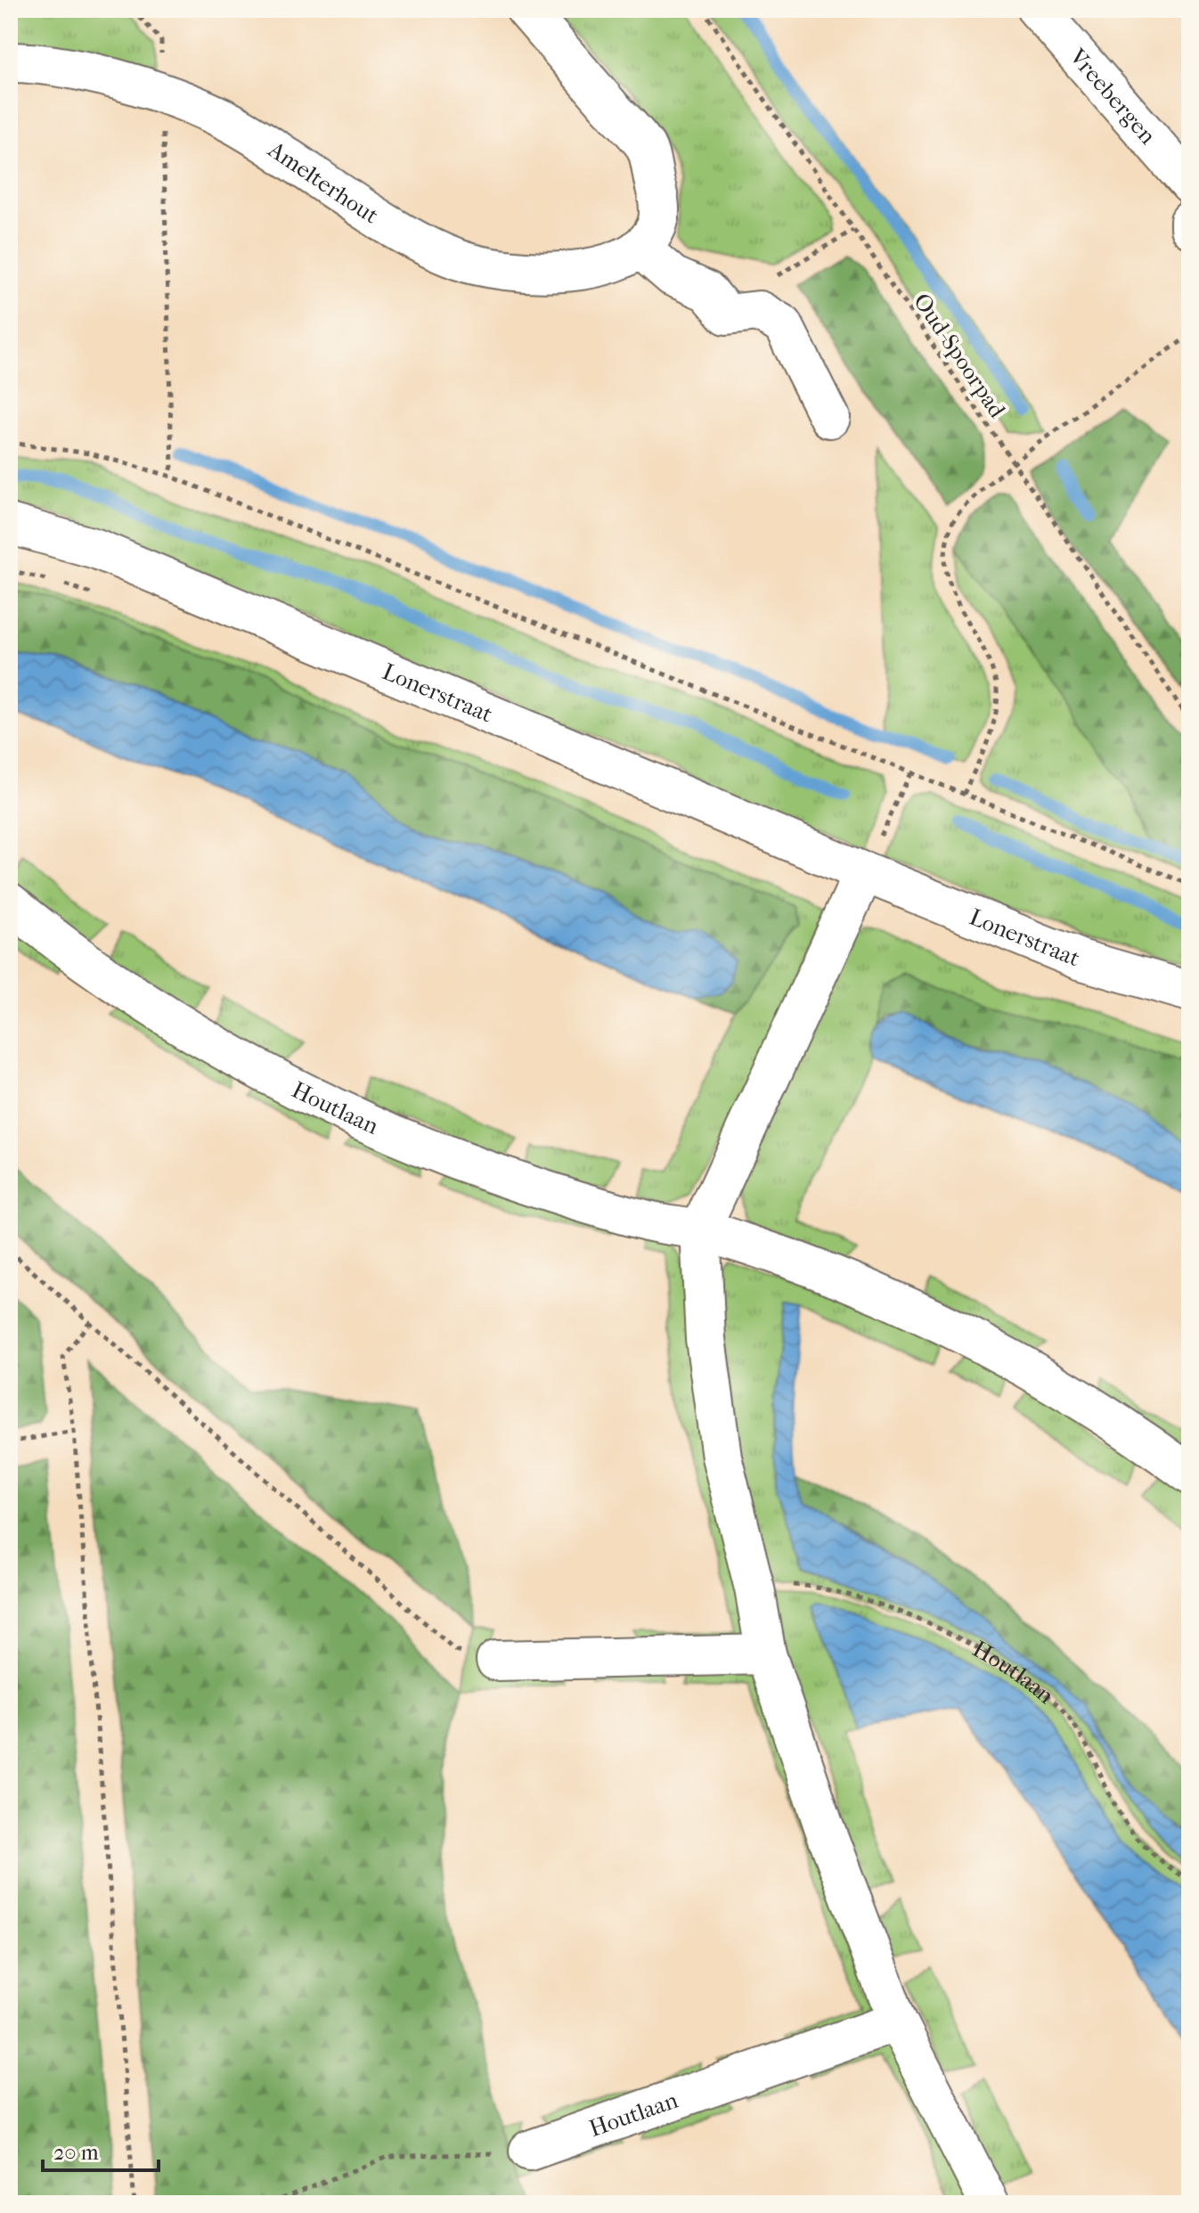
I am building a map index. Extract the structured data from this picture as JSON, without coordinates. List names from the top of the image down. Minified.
{"streets":{"street":["Vreebergen","Amelterhout","Lonerstraat","Houtlaan"],"path":["Oud-Spoorpad"]},"scale_bar":"20 m"}
